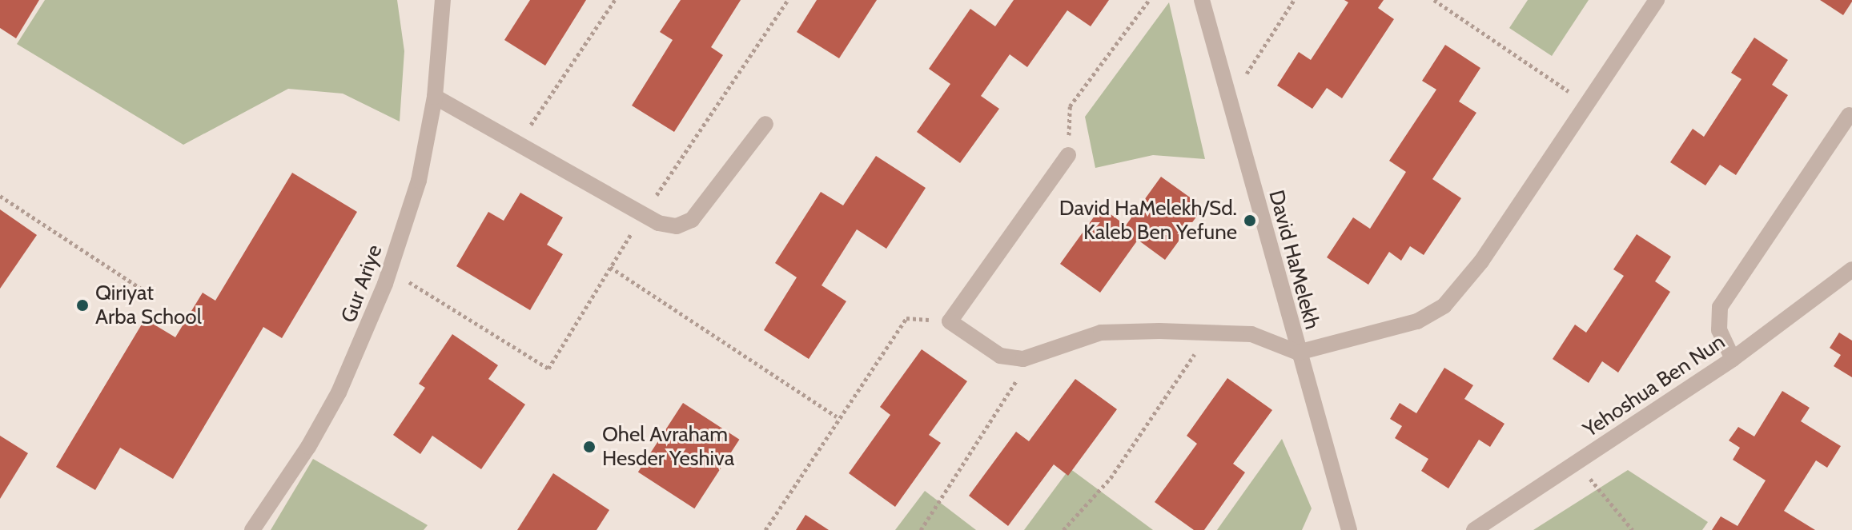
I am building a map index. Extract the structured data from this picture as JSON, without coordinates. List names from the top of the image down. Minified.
{"streets":{"street":["David HaMelekh","Gur Ariye","Yehoshua Ben Nun"]},"places":["David HaMelekh/Sd. Kaleb Ben Yefune","Qiriyat Arba School","Ohel Avraham Hesder Yeshiva"]}
